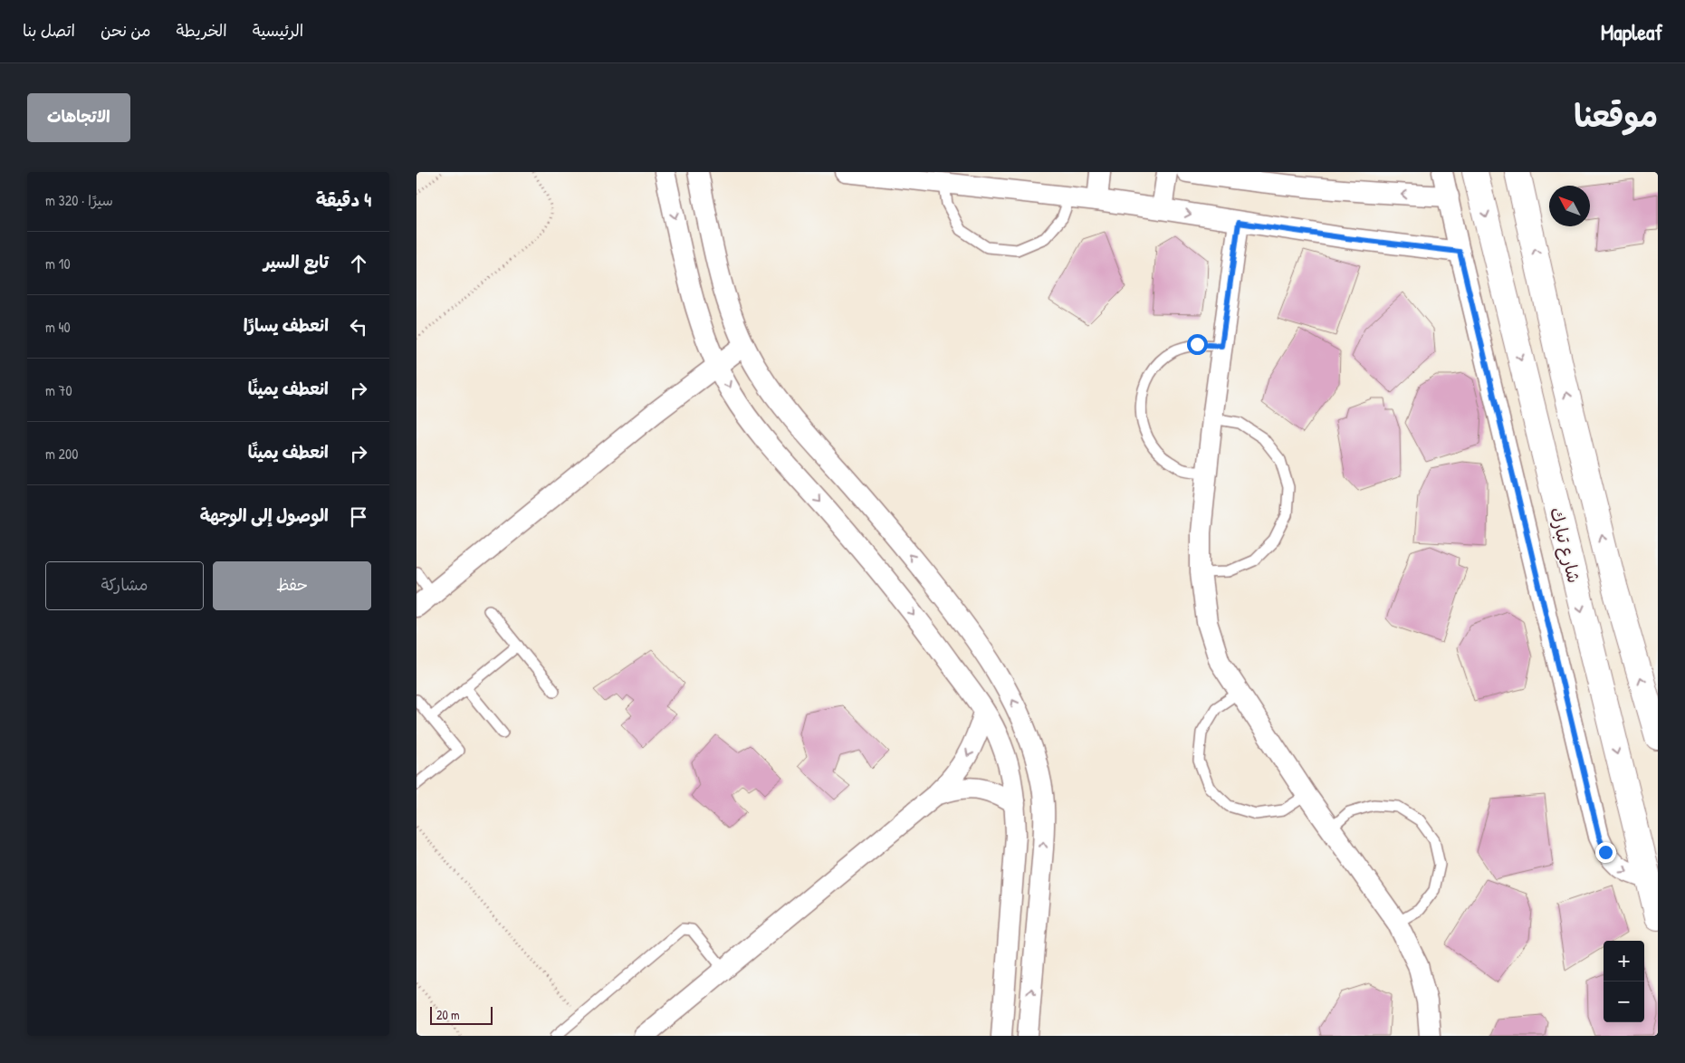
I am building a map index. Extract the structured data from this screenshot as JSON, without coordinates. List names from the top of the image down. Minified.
{"streets":{"street":["شارع تبارك"]},"scale_bar":"20 m","north":"top left","page":{"header":"Mapleaf","nav":["الرئيسية","الخريطة","من نحن","اتصل بنا"],"title":"موقعنا","buttons":["الاتجاهات",["حفظ","مشاركة"]],"heading":["4 دقيقة","سيرًا · 320 m"],"list":[["تابع السير","10 m"],["انعطف يسارًا","40 m"],["انعطف يمينًا","70 m"],["انعطف يمينًا","200 m"],"الوصول إلى الوجهة"],"map_buttons":["+","−"],"scale":"20 m"}}
